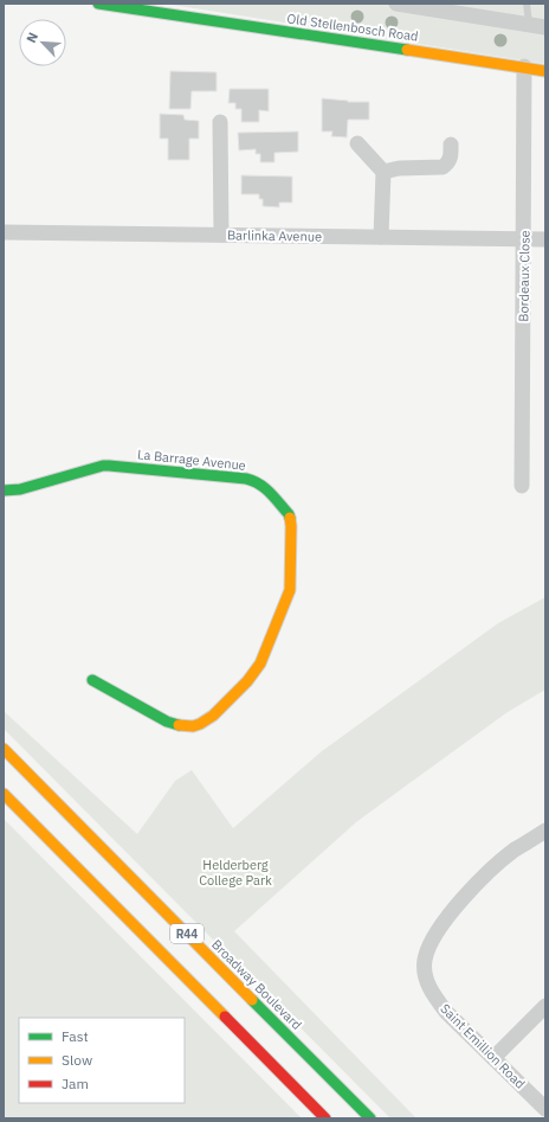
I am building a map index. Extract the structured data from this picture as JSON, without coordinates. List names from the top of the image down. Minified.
{"streets":{"street":["Old Stellenbosch Road","Barlinka Avenue","Bordeaux Close","La Barrage Avenue","R44","Broadway Boulevard","Saint Emillion Road"]},"crossings":[["Old Stellenbosch Road","Bordeaux Close"],["Barlinka Avenue","Bordeaux Close"]],"parks":["Helderberg College Park"],"legend":["Fast","Slow","Jam"],"north":"top left"}
